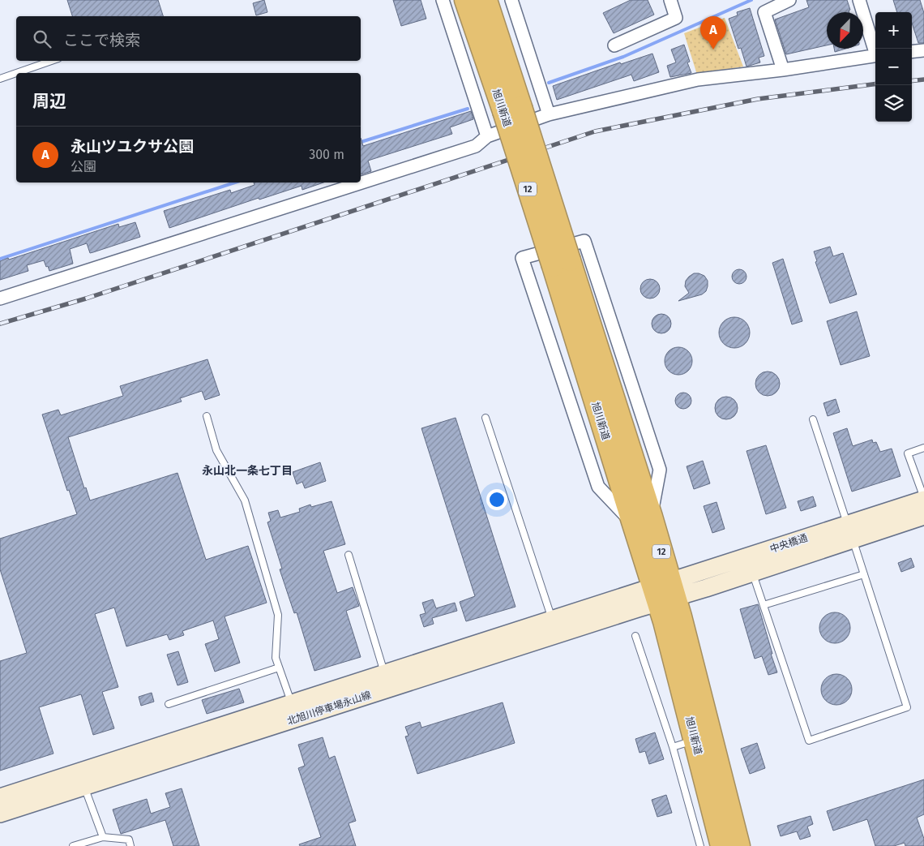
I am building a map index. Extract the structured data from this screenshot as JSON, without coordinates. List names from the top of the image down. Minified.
{"streets":{"highway":["旭川新道","12"],"main road":["中央橋通","北旭川停車場永山線"]},"crossings":[["旭川新道","中央橋通"],["旭川新道","北旭川停車場永山線"],["中央橋通","北旭川停車場永山線"]],"districts":["永山北一条七丁目"],"north":"bottom left","page":{"map_buttons":["+","−"],"pins":"A","search":"ここで検索","heading":"周辺","list":[{"mark":"A","name":"永山ツユクサ公園","note":"公園","value":"300 m"}]}}
